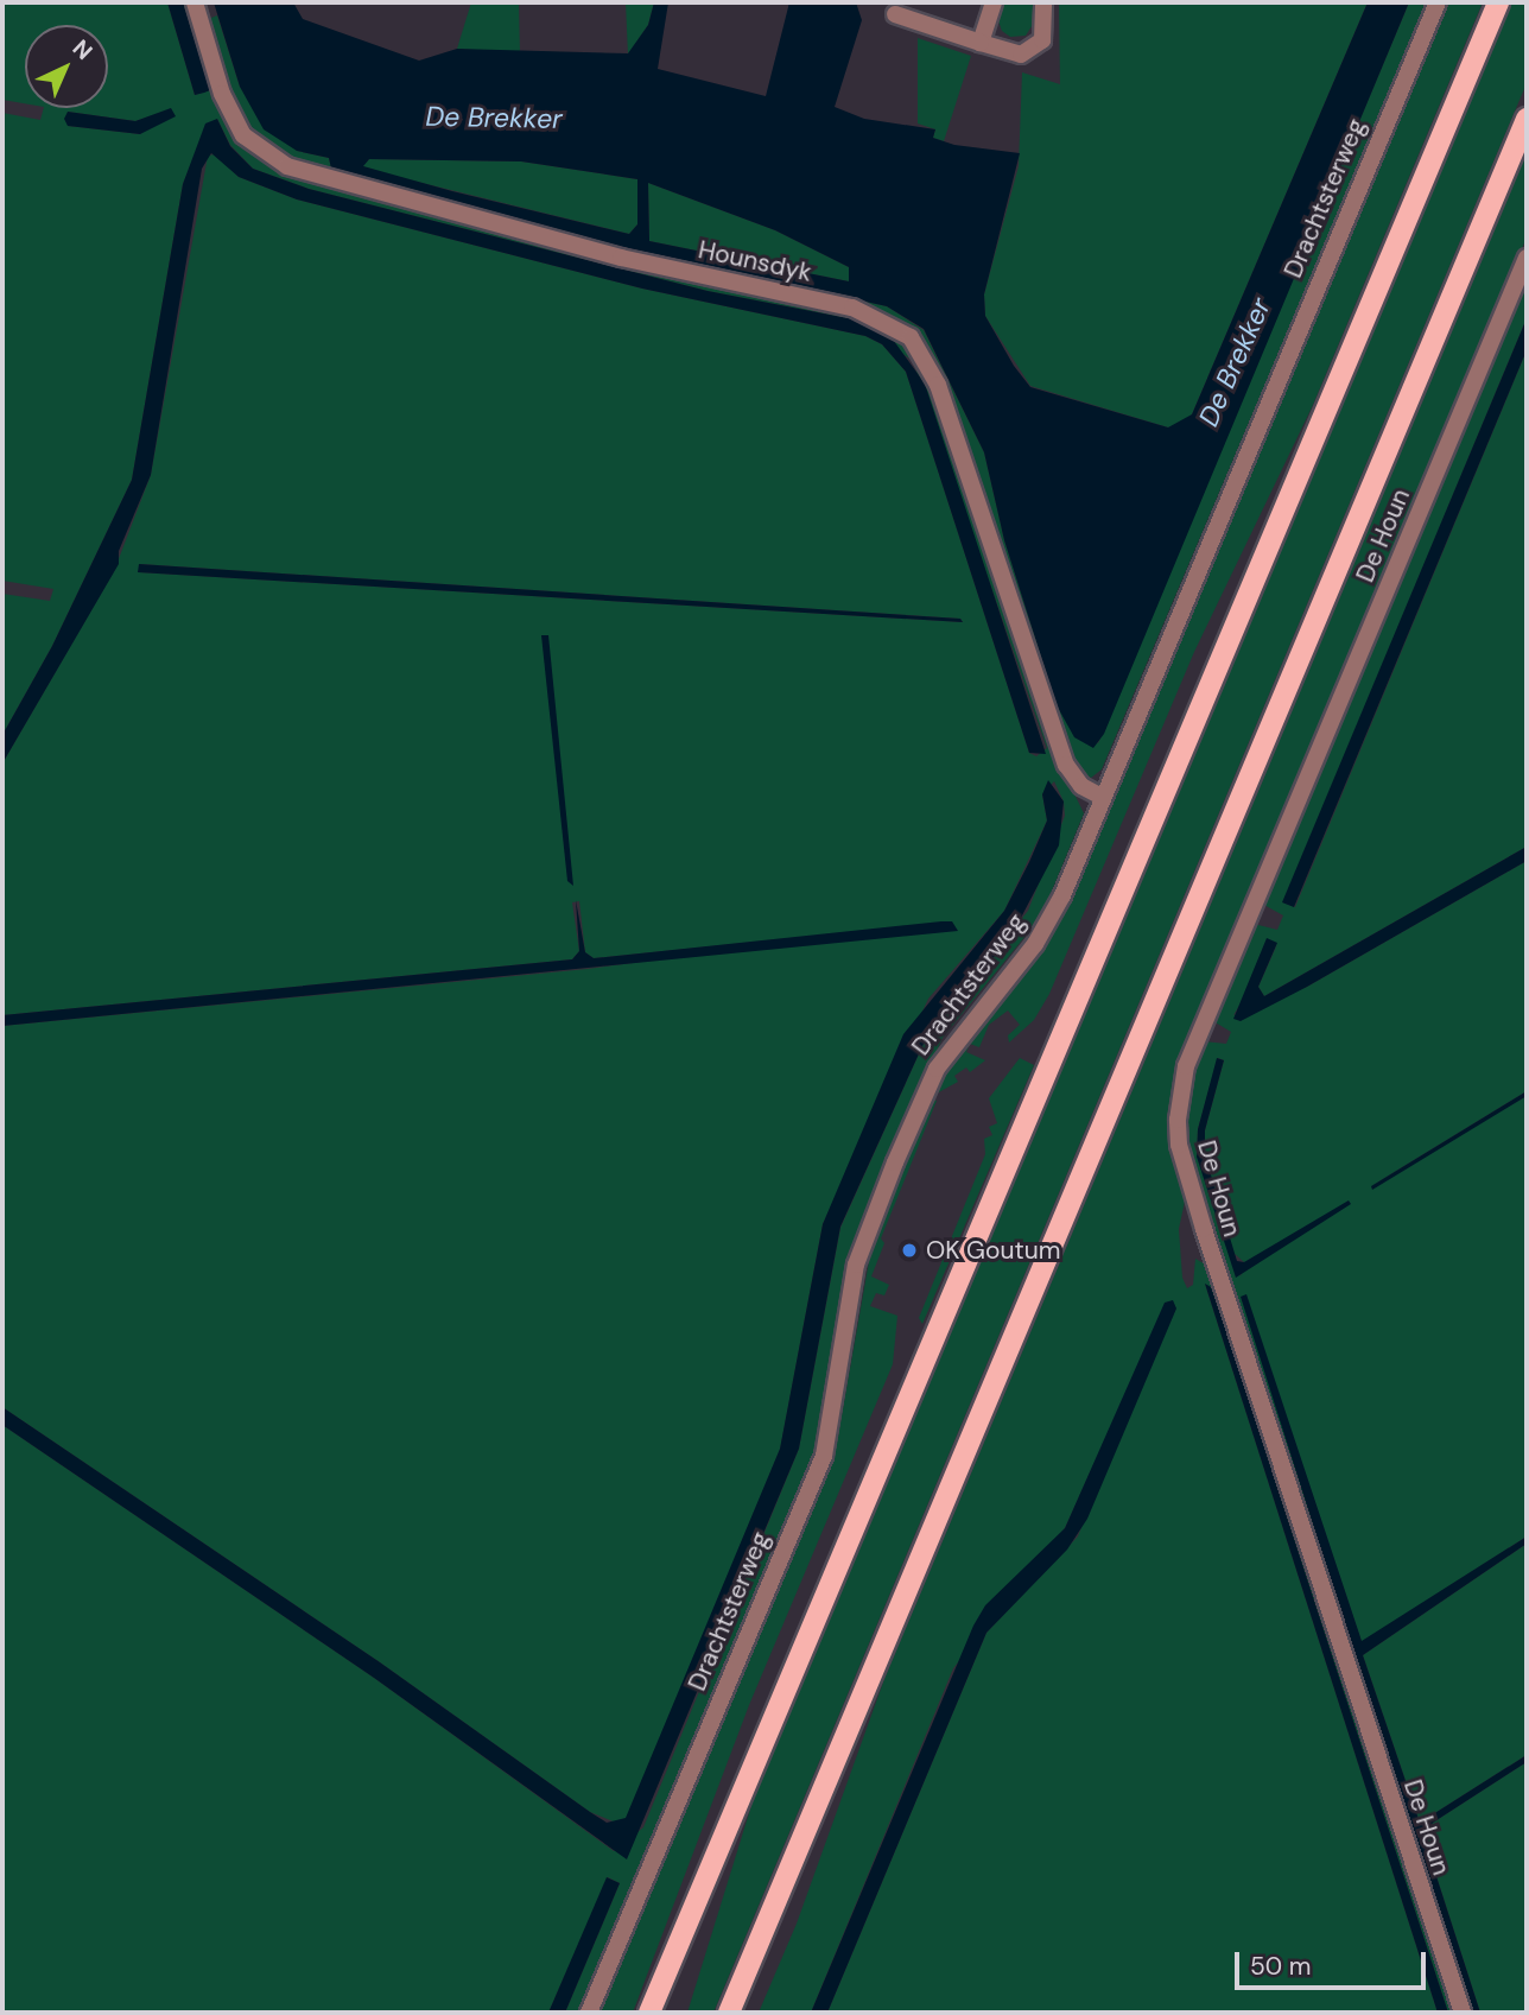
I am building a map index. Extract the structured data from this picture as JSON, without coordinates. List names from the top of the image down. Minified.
{"streets":{"street":["Drachtsterweg","Hounsdyk","De Houn"]},"crossings":[["Drachtsterweg","Hounsdyk"]],"water":["De Brekker"],"places":["OK Goutum"],"scale_bar":"50 m","north":"top right"}
